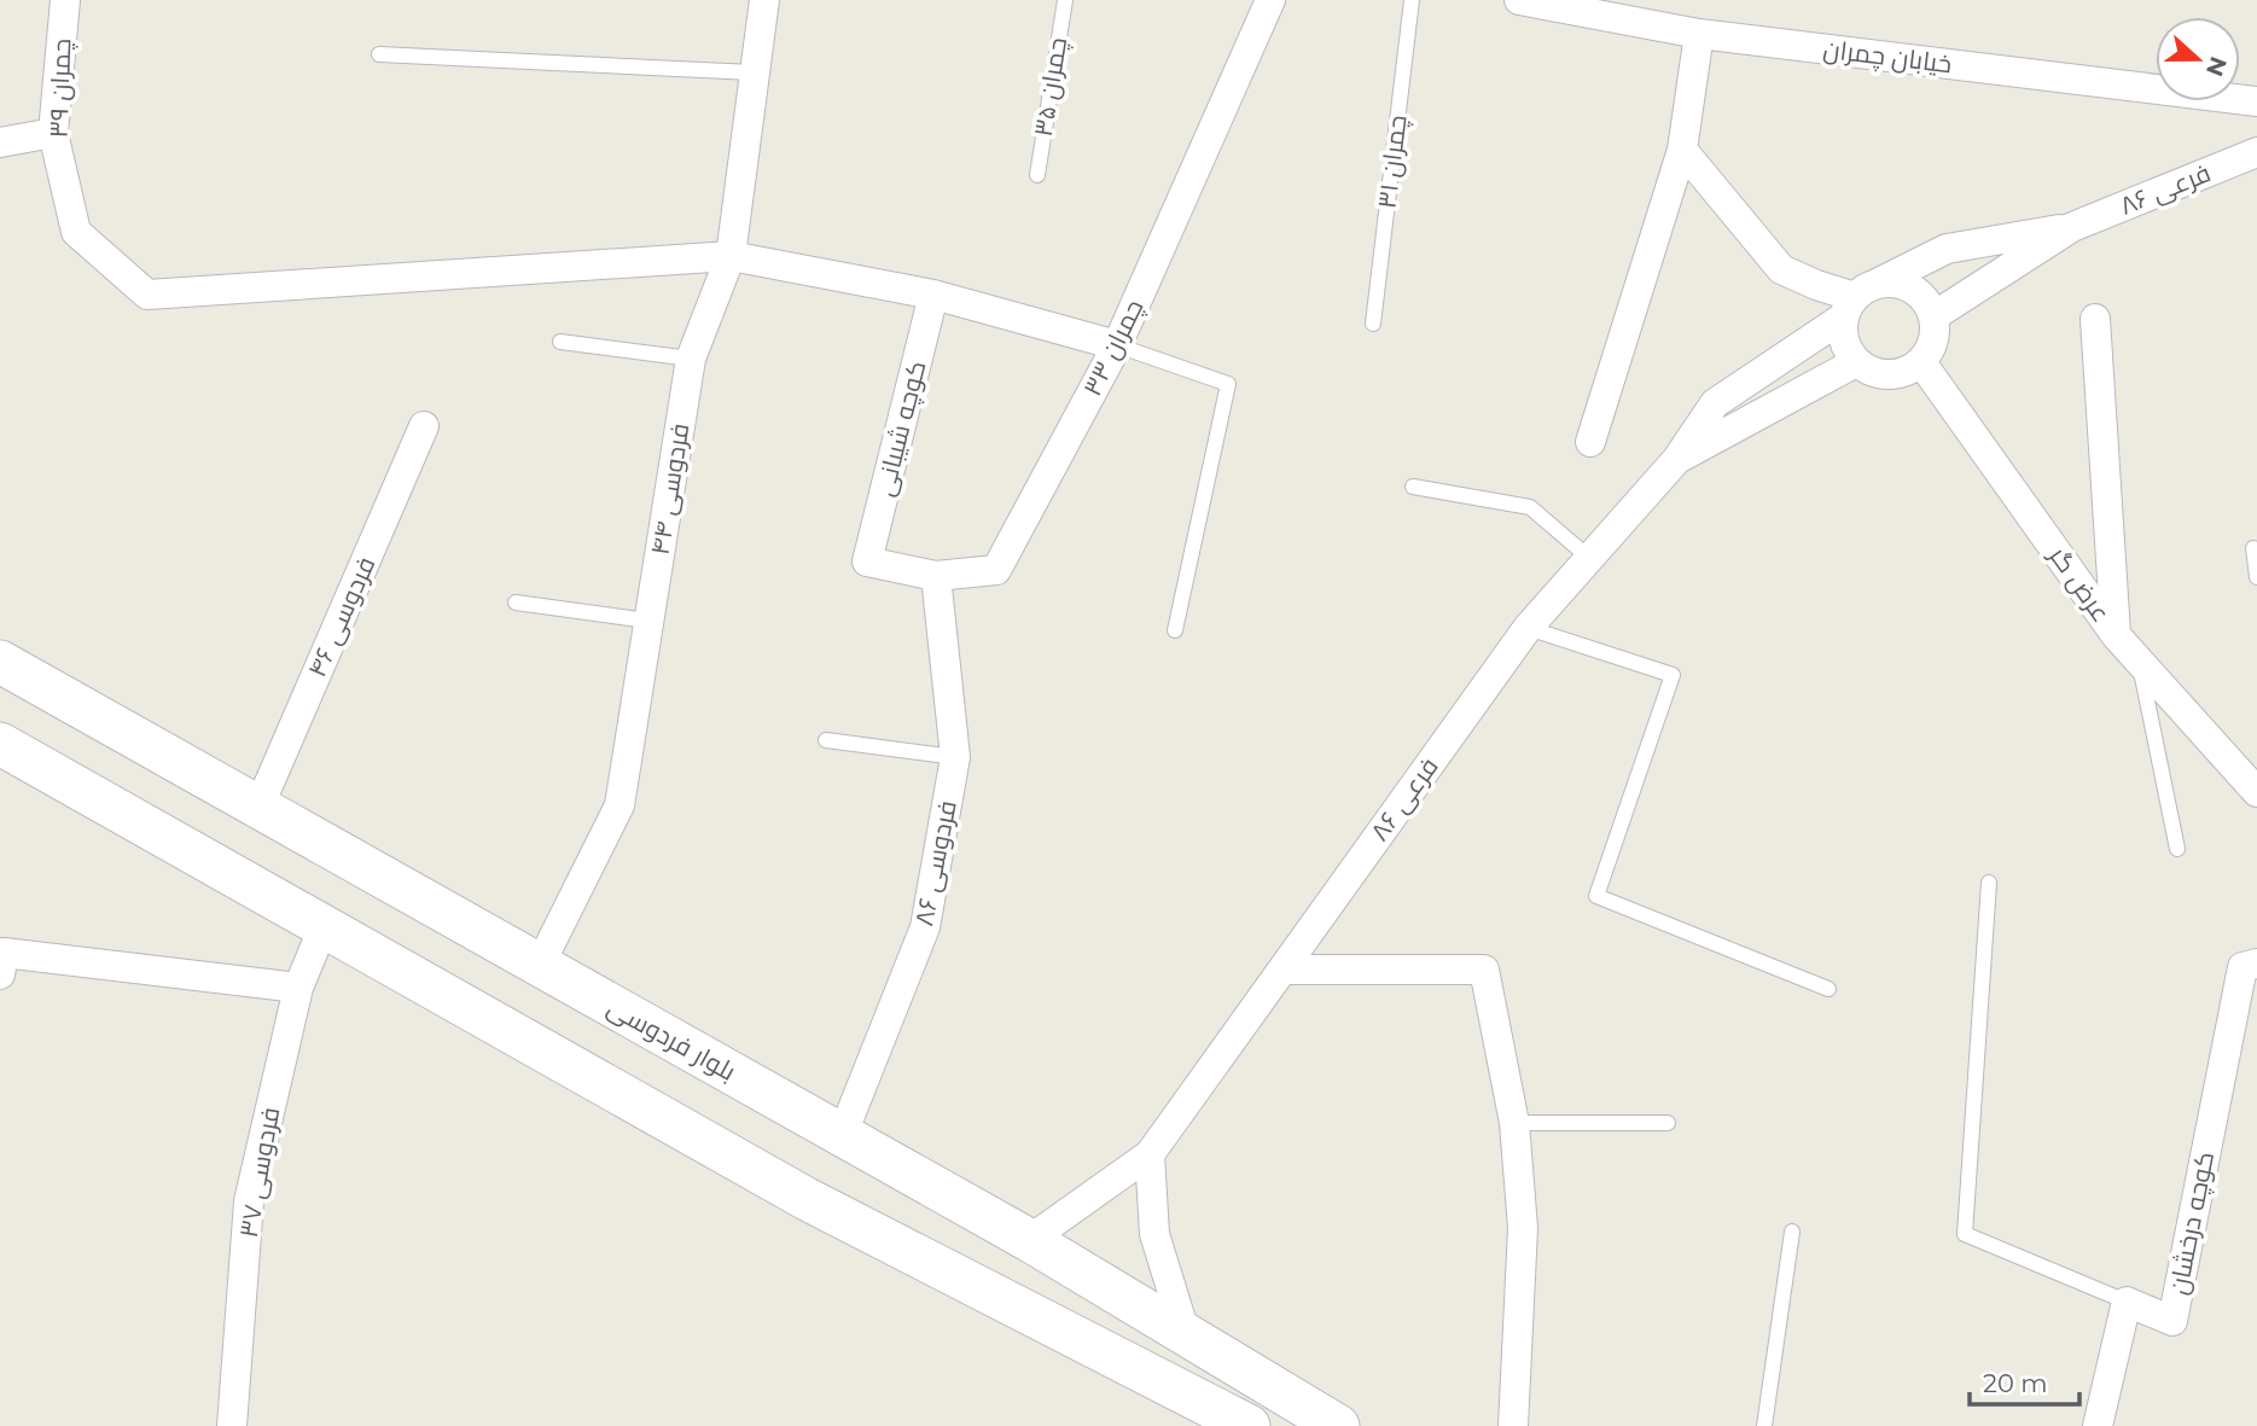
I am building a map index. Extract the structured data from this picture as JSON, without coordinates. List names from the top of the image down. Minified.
{"streets":{"main road":["بلوار فردوسی"],"street":["خیابان چمران","چمران ۳۹","فرعی ۸۶","چمران ۳۳","کوچه شیبانی","فردوسی ۴۴","عرض گر","فردوسی ۴۶","فردوسی ۸۶","فردوسی ۳۷","کوچه درخشان"],"lane":["چمران ۳۵","چمران ۳۱"]},"crossings":[["چمران ۳۹","فردوسی ۴۴"],["فرعی ۸۶","بلوار فردوسی"],["چمران ۳۳","کوچه شیبانی"],["چمران ۳۳","فردوسی ۸۶"],["فردوسی ۴۴","بلوار فردوسی"],["فردوسی ۴۶","بلوار فردوسی"],["فردوسی ۸۶","بلوار فردوسی"]],"scale_bar":"20 m","north":"right"}
